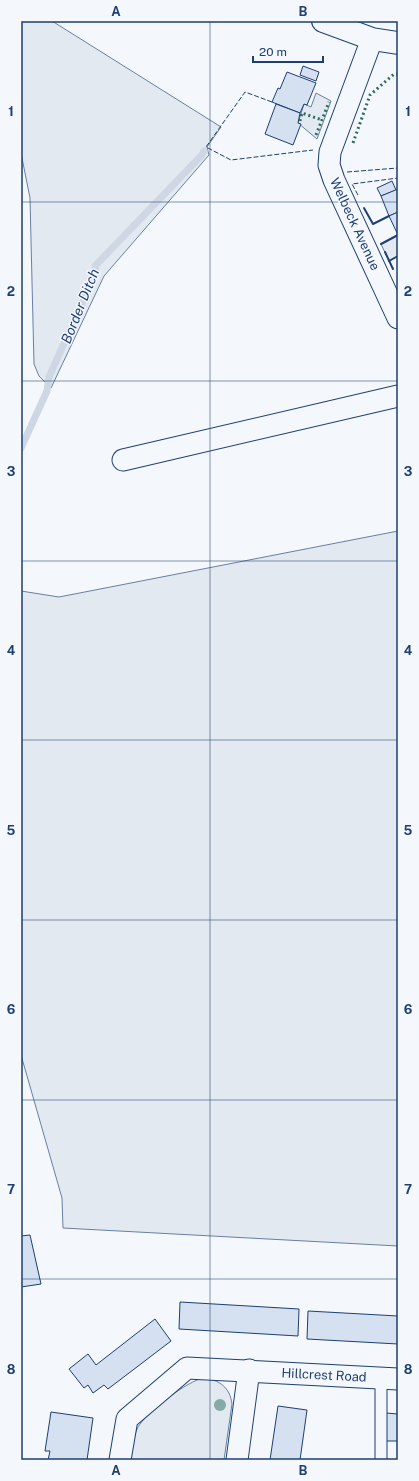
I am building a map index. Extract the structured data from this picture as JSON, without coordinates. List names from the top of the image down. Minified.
{"streets":{"street":["Welbeck Avenue","Hillcrest Road"]},"water":["Border Ditch"],"scale_bar":"20 m","grid":{"columns":["A","B"],"rows":["1","2","3","4","5","6","7","8"]}}
